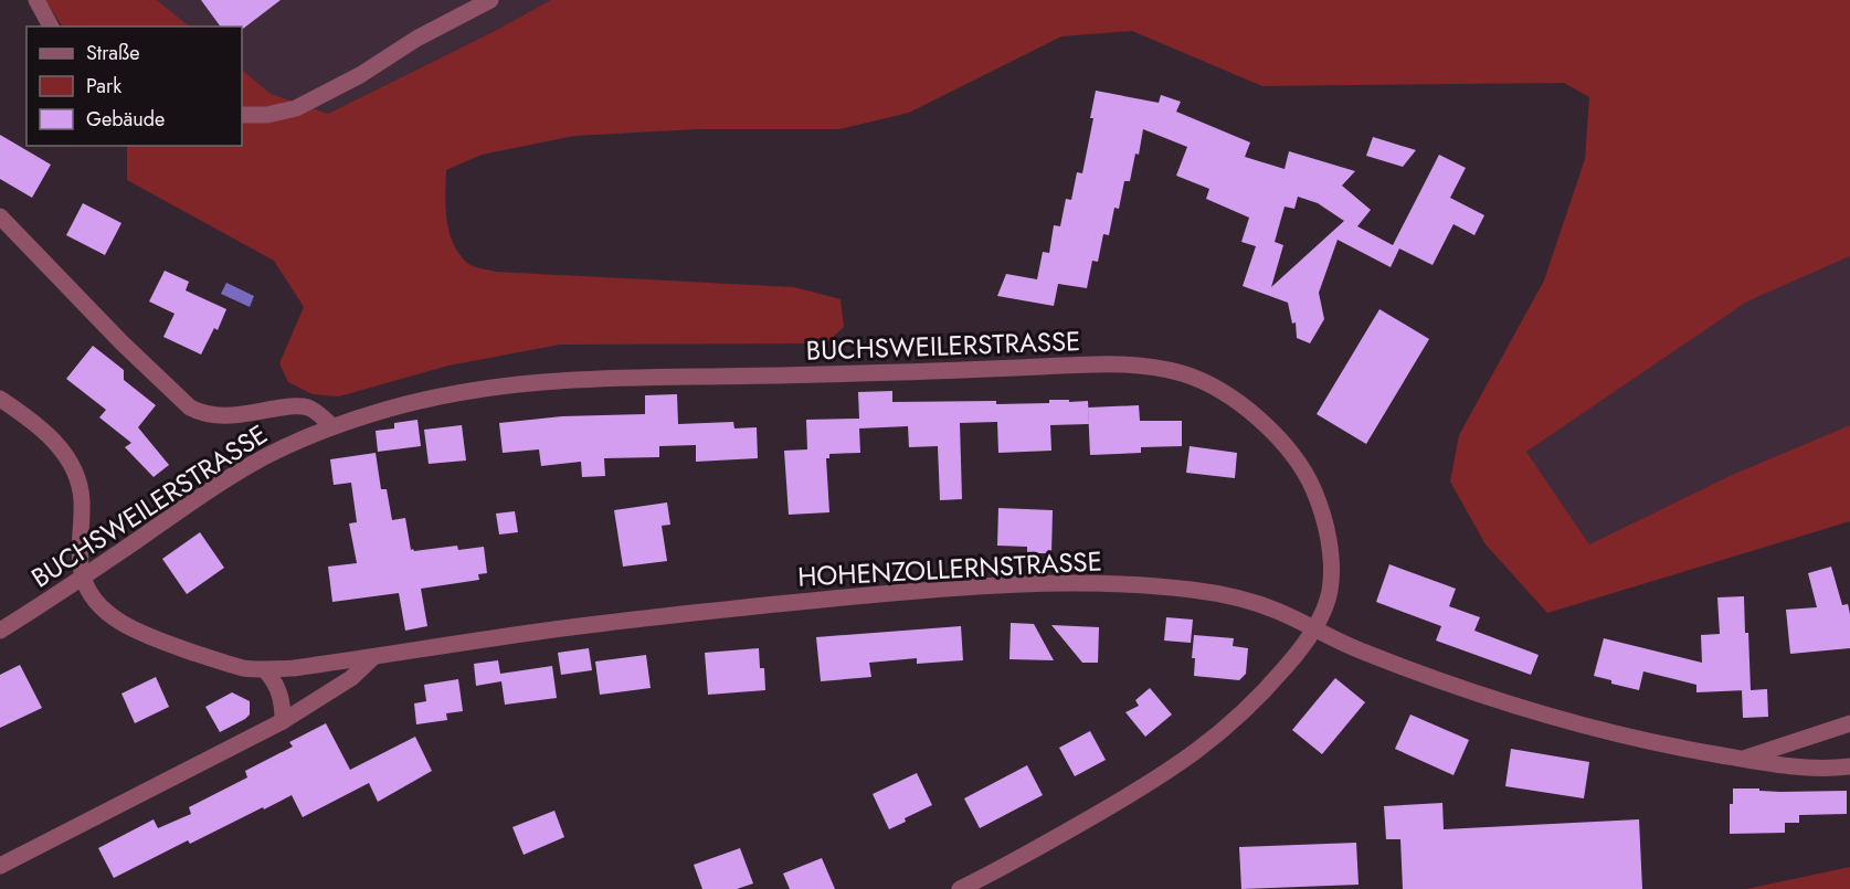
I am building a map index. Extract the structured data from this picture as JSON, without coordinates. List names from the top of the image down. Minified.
{"streets":{"street":["BUCHSWEILERSTRASSE","HOHENZOLLERNSTRASSE"]},"crossings":[["BUCHSWEILERSTRASSE","HOHENZOLLERNSTRASSE"]],"legend":["Straße","Park","Gebäude"]}
